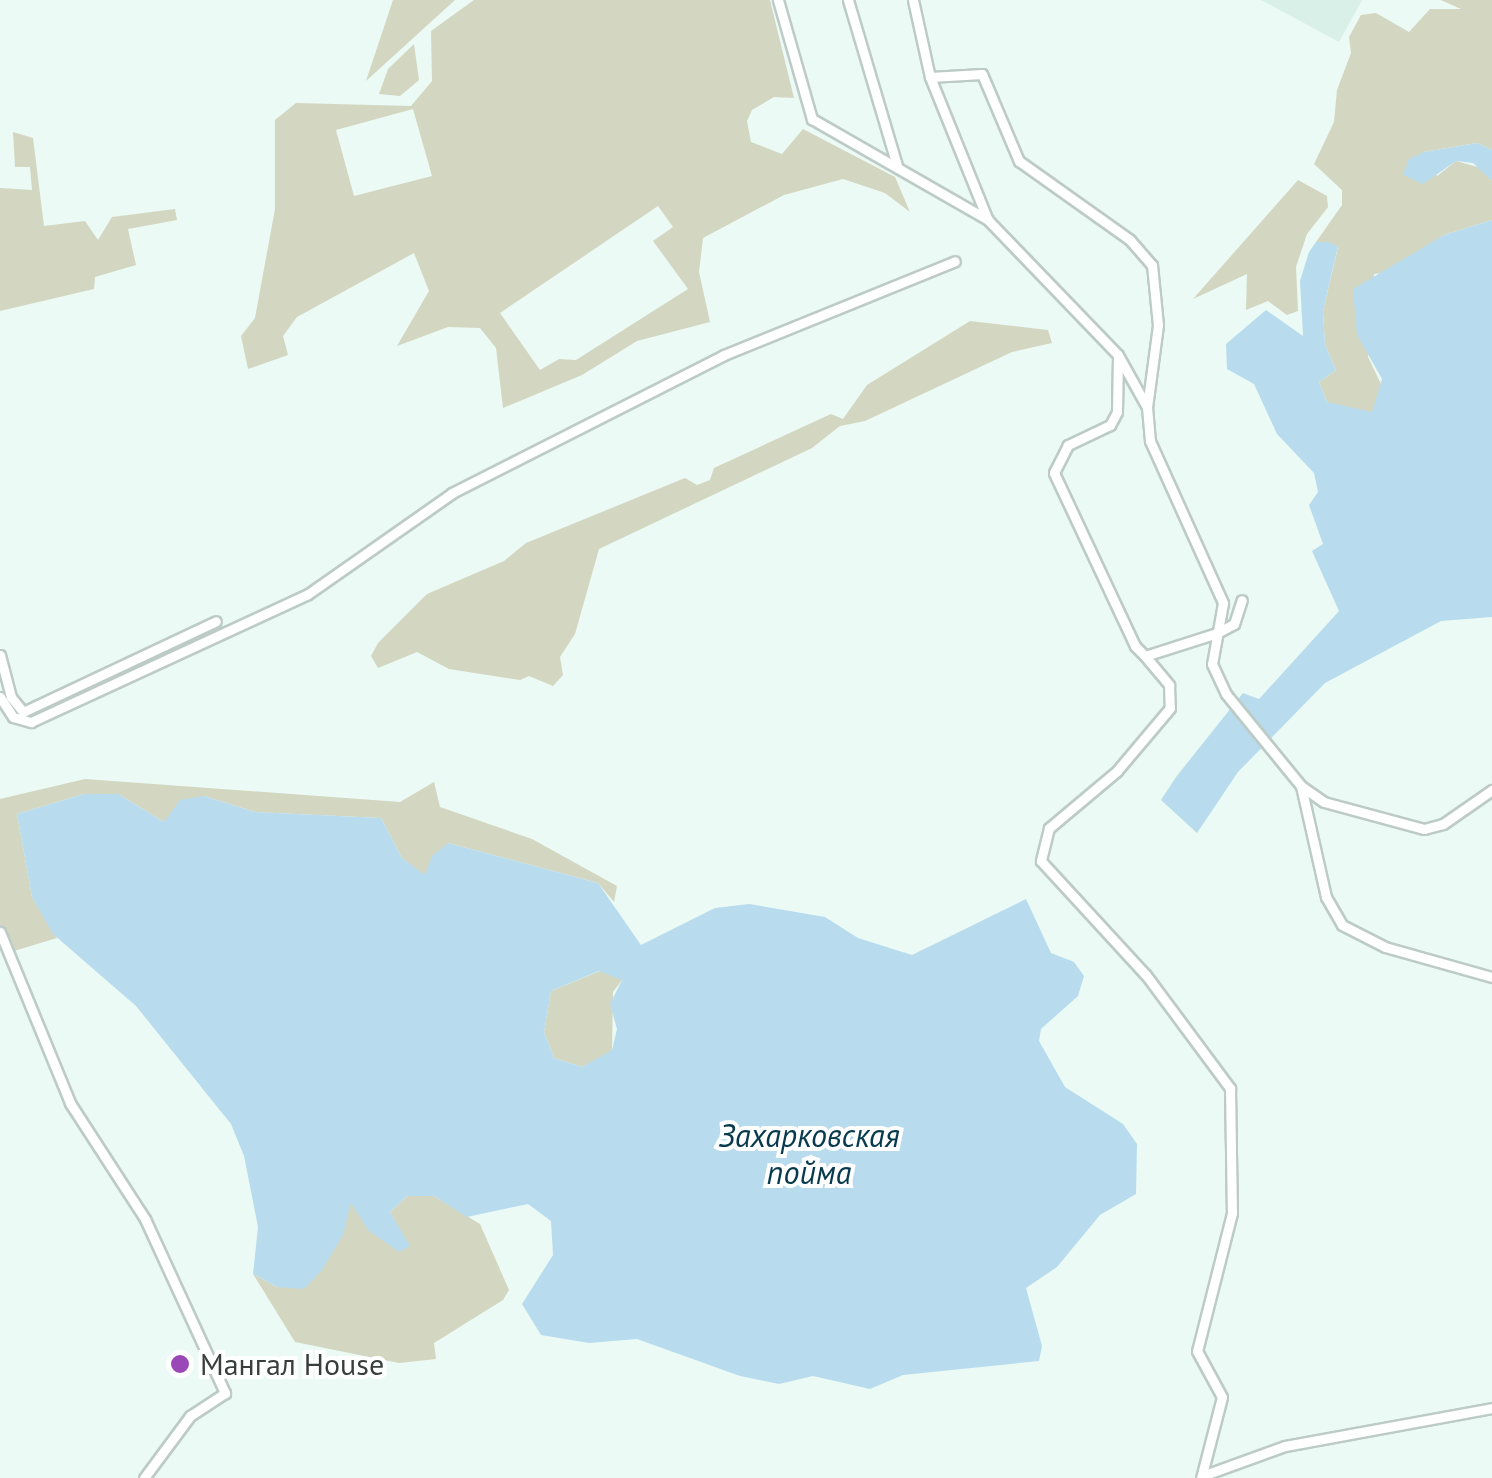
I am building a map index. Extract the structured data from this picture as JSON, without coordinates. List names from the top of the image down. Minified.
{"water":["Захарковская пойма"],"places":["Мангал House"]}
